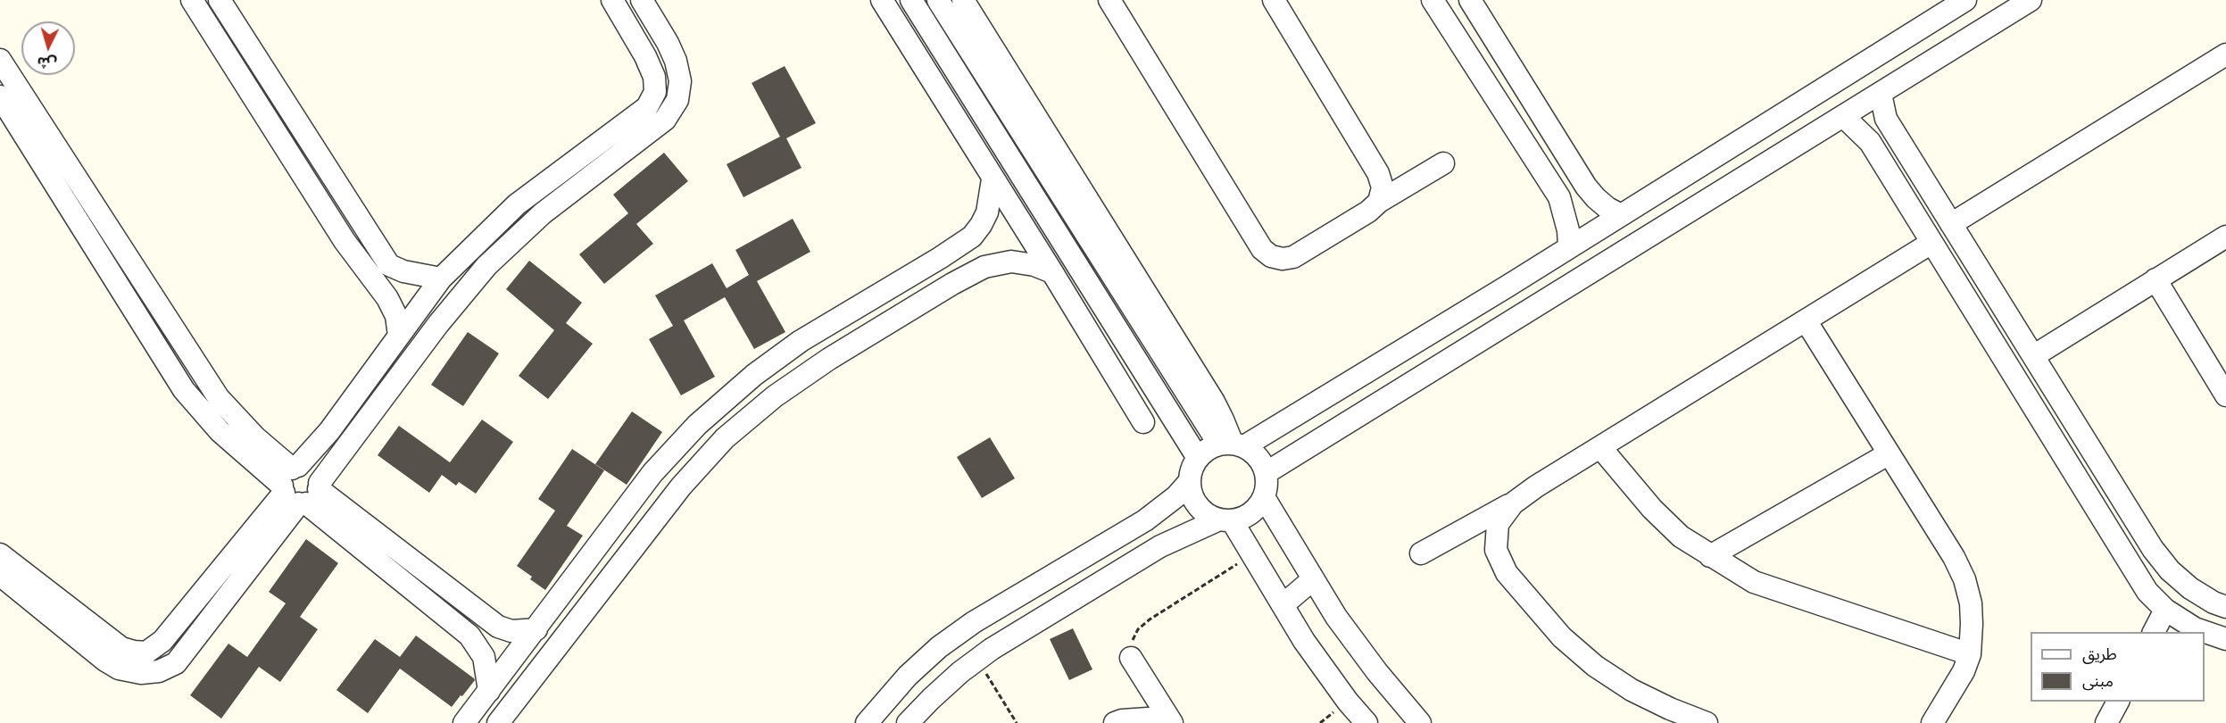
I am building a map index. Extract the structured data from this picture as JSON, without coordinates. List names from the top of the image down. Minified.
{"legend":["طريق","مبنى"],"north":"bottom"}
